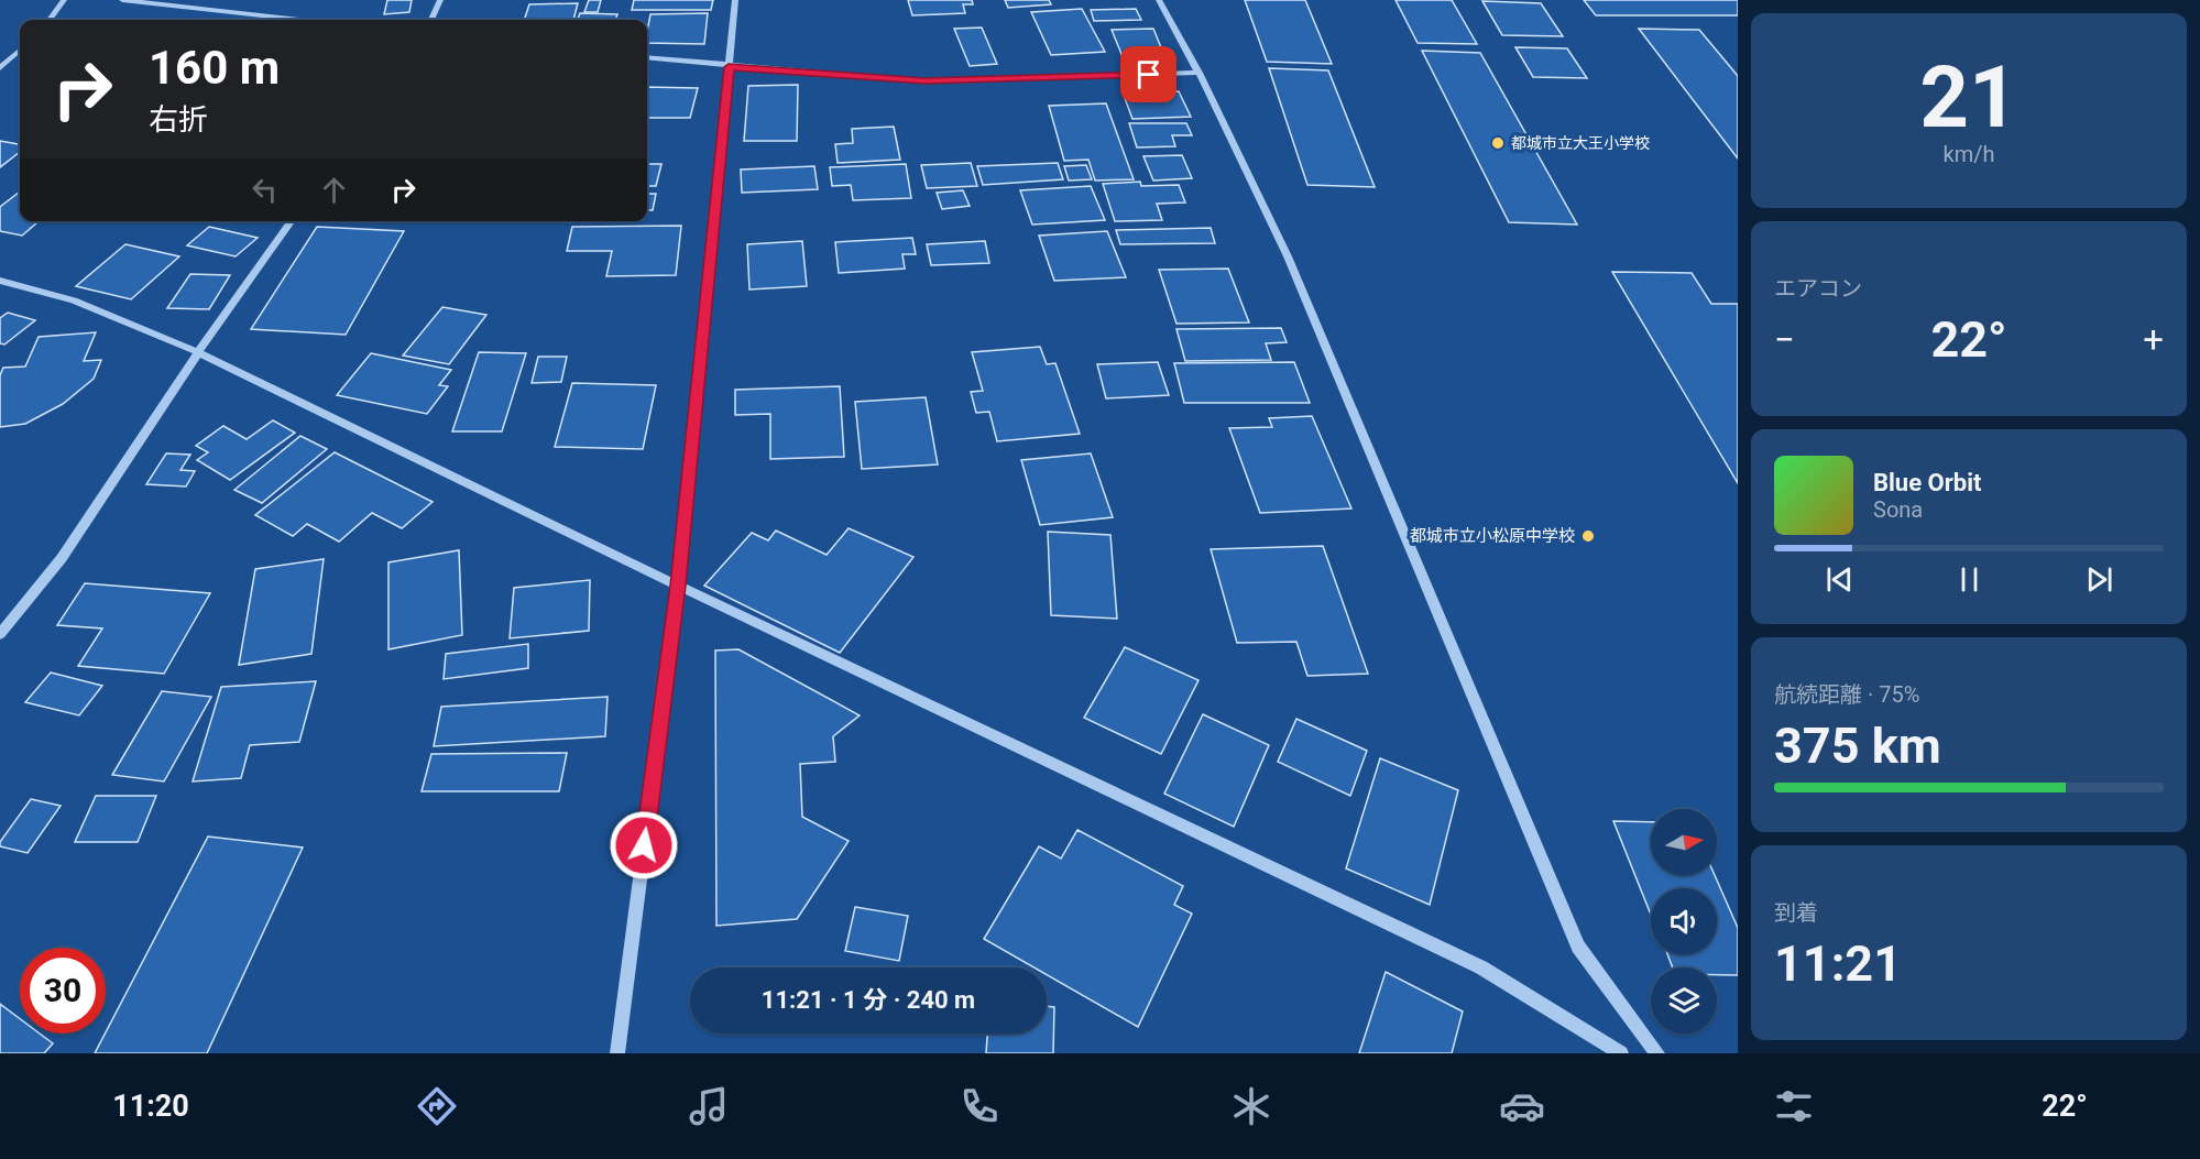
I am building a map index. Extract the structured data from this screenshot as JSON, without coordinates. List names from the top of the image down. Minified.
{"places":["都城市立大王小学校","都城市立小松原中学校"],"north":"right","page":{"tile":[["21","km/h"],"エアコン",["航続距離 · 75%","375 km"],["到着","11:21"]],"turn":["160 m","右折"],"heat":["−","22°","+"],"song":["Blue Orbit","Sona"],"limit":"30","trip":"11:21 · 1 分 · 240 m","tabs":["11:20","22°"]}}
